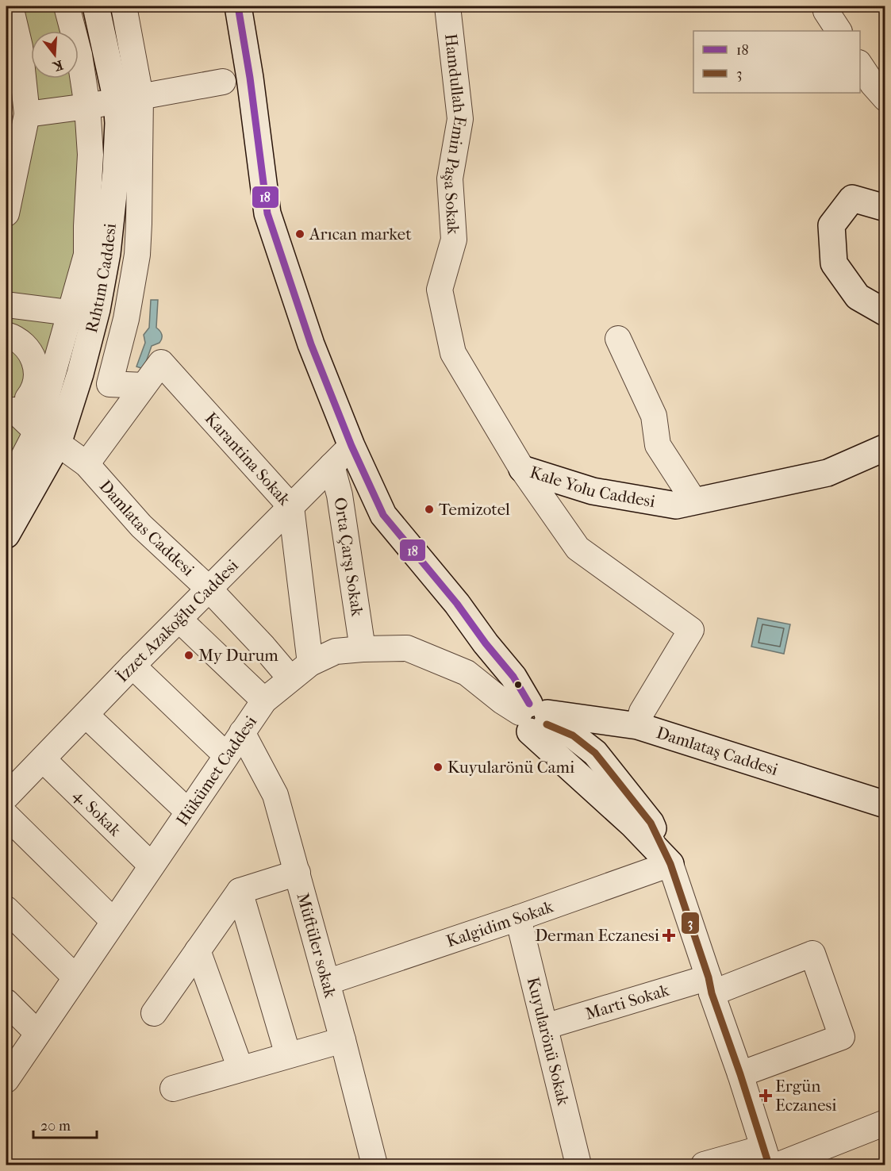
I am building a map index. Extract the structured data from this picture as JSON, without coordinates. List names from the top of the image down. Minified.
{"streets":{"street":["Hamdullah Emin Paşa Sokak","Rıhtım Caddesi","Karantina Sokak","Kale Yolu Caddesi","Damlatas Caddesi","Orta Çarşı Sokak","İzzet Azakoğlu Caddesi","Damlataş Caddesi","Hükümet Caddesi","4. Sokak","Kalgidim Sokak","Müftüler sokak","Marti Sokak","Kuyularönü Sokak"]},"crossings":[["Hamdullah Emin Paşa Sokak","Kale Yolu Caddesi"],["Rıhtım Caddesi","Damlatas Caddesi"],["Karantina Sokak","İzzet Azakoğlu Caddesi"],["Karantina Sokak","Hükümet Caddesi"],["Kale Yolu Caddesi","Damlataş Caddesi"],["Damlatas Caddesi","İzzet Azakoğlu Caddesi"],["Damlatas Caddesi","Hükümet Caddesi"],["Orta Çarşı Sokak","İzzet Azakoğlu Caddesi"],["Orta Çarşı Sokak","Hükümet Caddesi"],["İzzet Azakoğlu Caddesi","4. Sokak"],["Damlataş Caddesi","Hükümet Caddesi"],["Hükümet Caddesi","4. Sokak"],["Hükümet Caddesi","Müftüler sokak"],["Kalgidim Sokak","Müftüler sokak"],["Kalgidim Sokak","Kuyularönü Sokak"],["Marti Sokak","Kuyularönü Sokak"]],"places":{"other":["Arıcan market","Temizotel","My Durum","Kuyularönü Cami"],"health":["Derman Eczanesi","Ergün Eczanesi"]},"lines":["transit line 18","transit line 3"],"legend":["18","3"],"scale_bar":"20 m","north":"bottom"}
